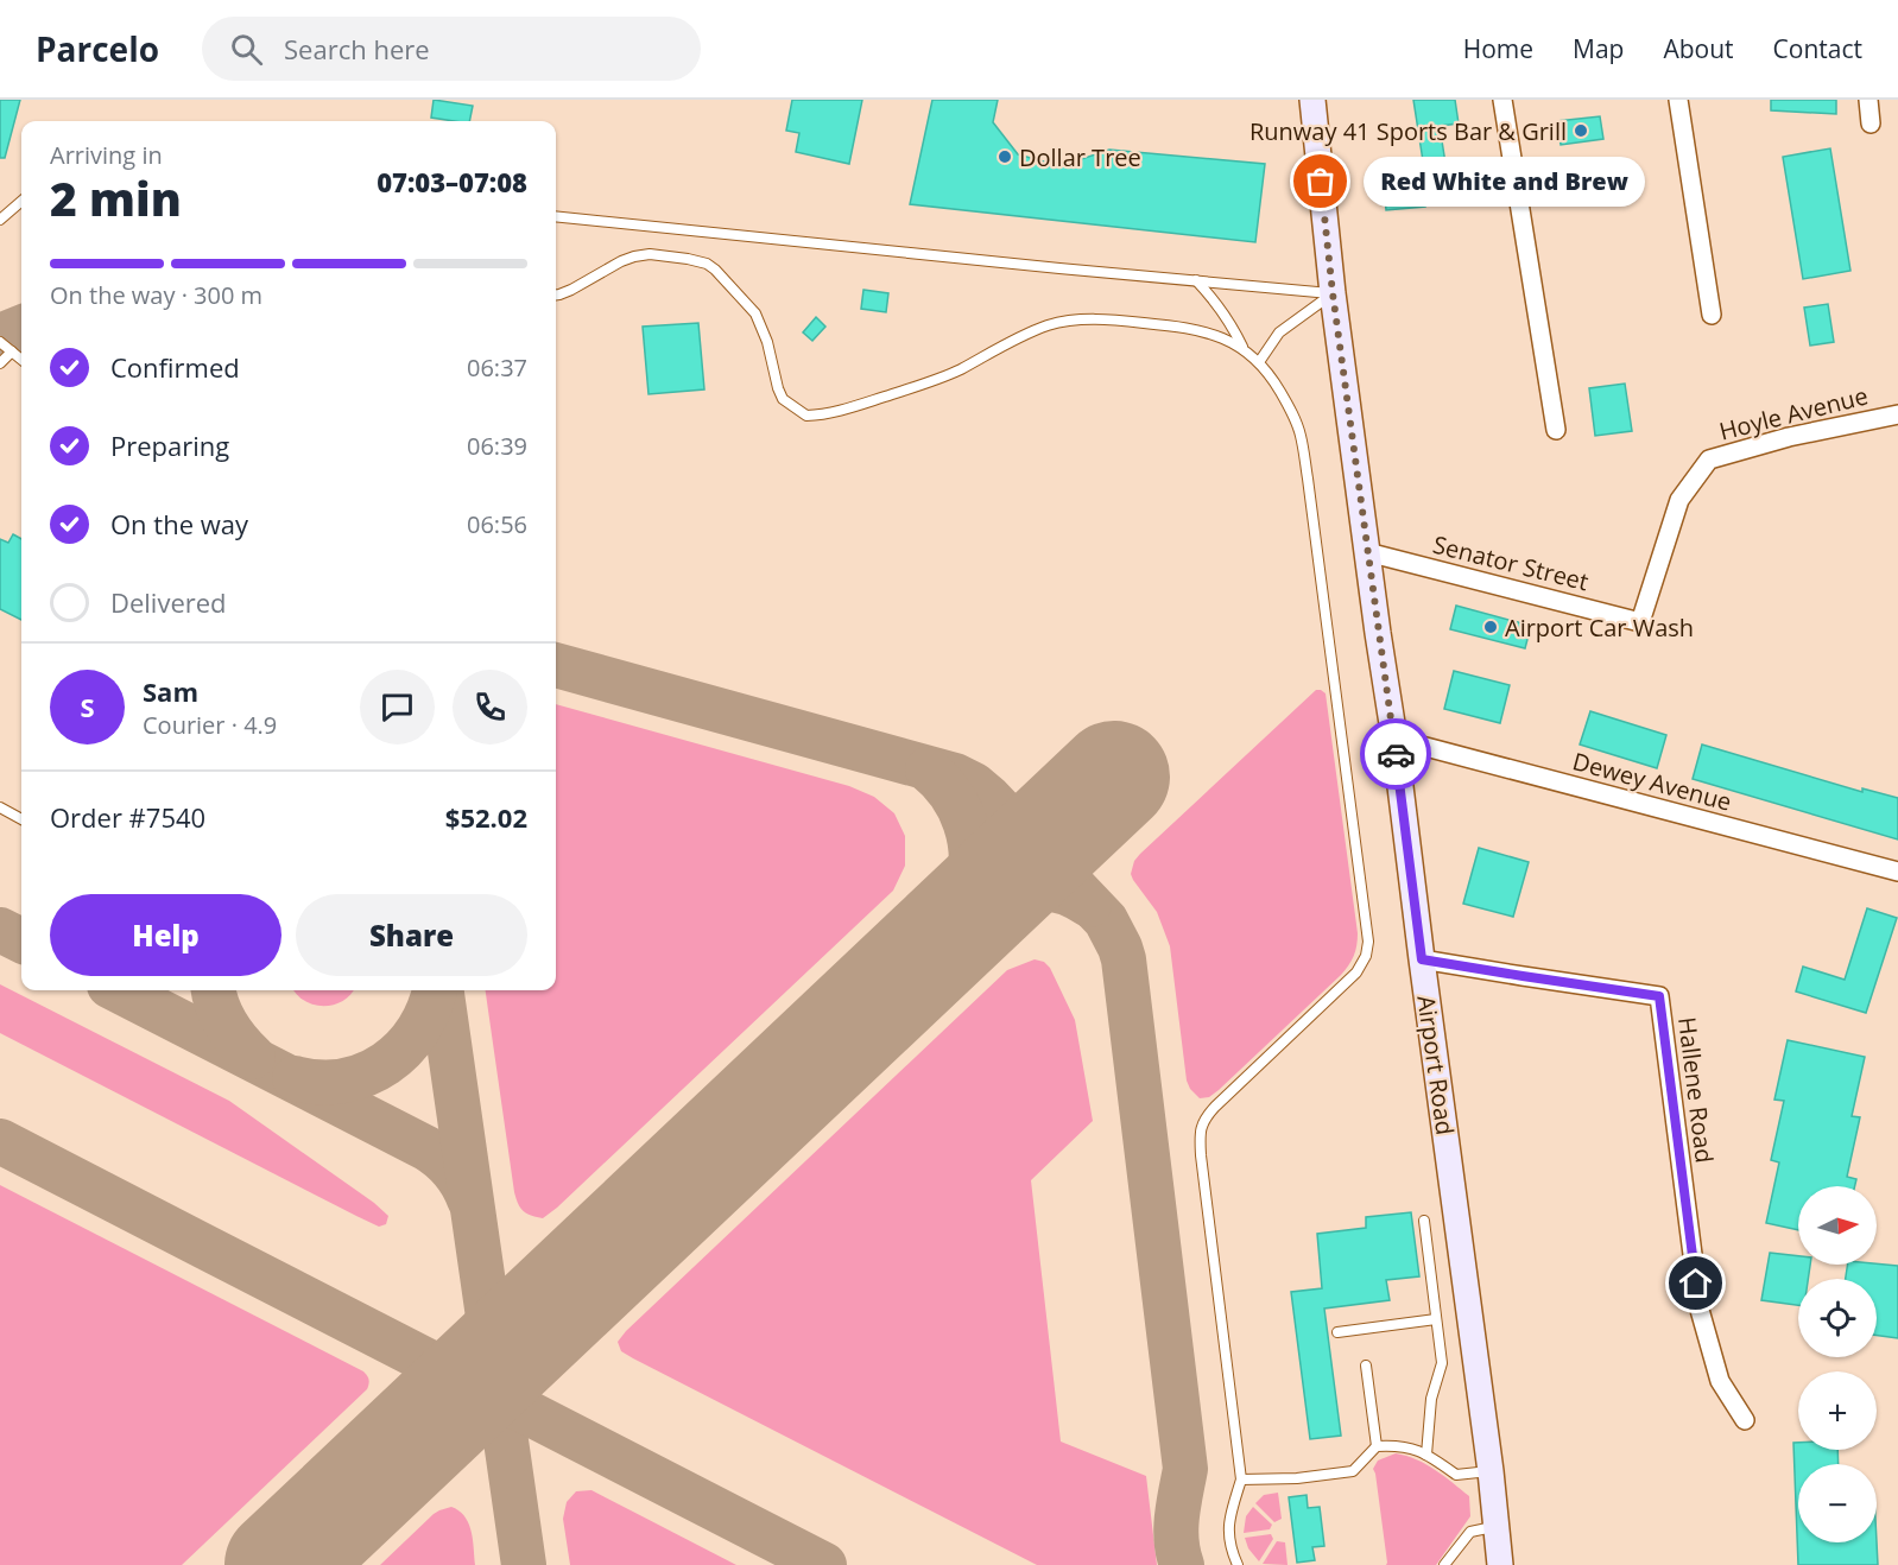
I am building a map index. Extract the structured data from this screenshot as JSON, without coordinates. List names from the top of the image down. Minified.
{"streets":{"main road":["Airport Road"],"street":["Hoyle Avenue","Senator Street","Dewey Avenue","Hallene Road"]},"crossings":[["Hoyle Avenue","Senator Street"],["Senator Street","Airport Road"],["Dewey Avenue","Airport Road"],["Airport Road","Hallene Road"]],"places":["Runway 41 Sports Bar & Grill","Dollar Tree","Red White and Brew","Airport Car Wash"],"north":"right","page":{"header":"Parcelo","search":"Search here","nav":["Home","Map","About","Contact"],"heading":["2 min","Arriving in","07:03–07:08"],"panel":["Sam","Courier · 4.9","Order #7540","$52.02"],"bubble":"Red White and Brew","bar":"On the way · 300 m","list":[["Confirmed","06:37"],["Preparing","06:39"],["On the way","06:56"],"Delivered"],"round":"S","buttons":["Help","Share"],"map_buttons":["+","−"]}}
